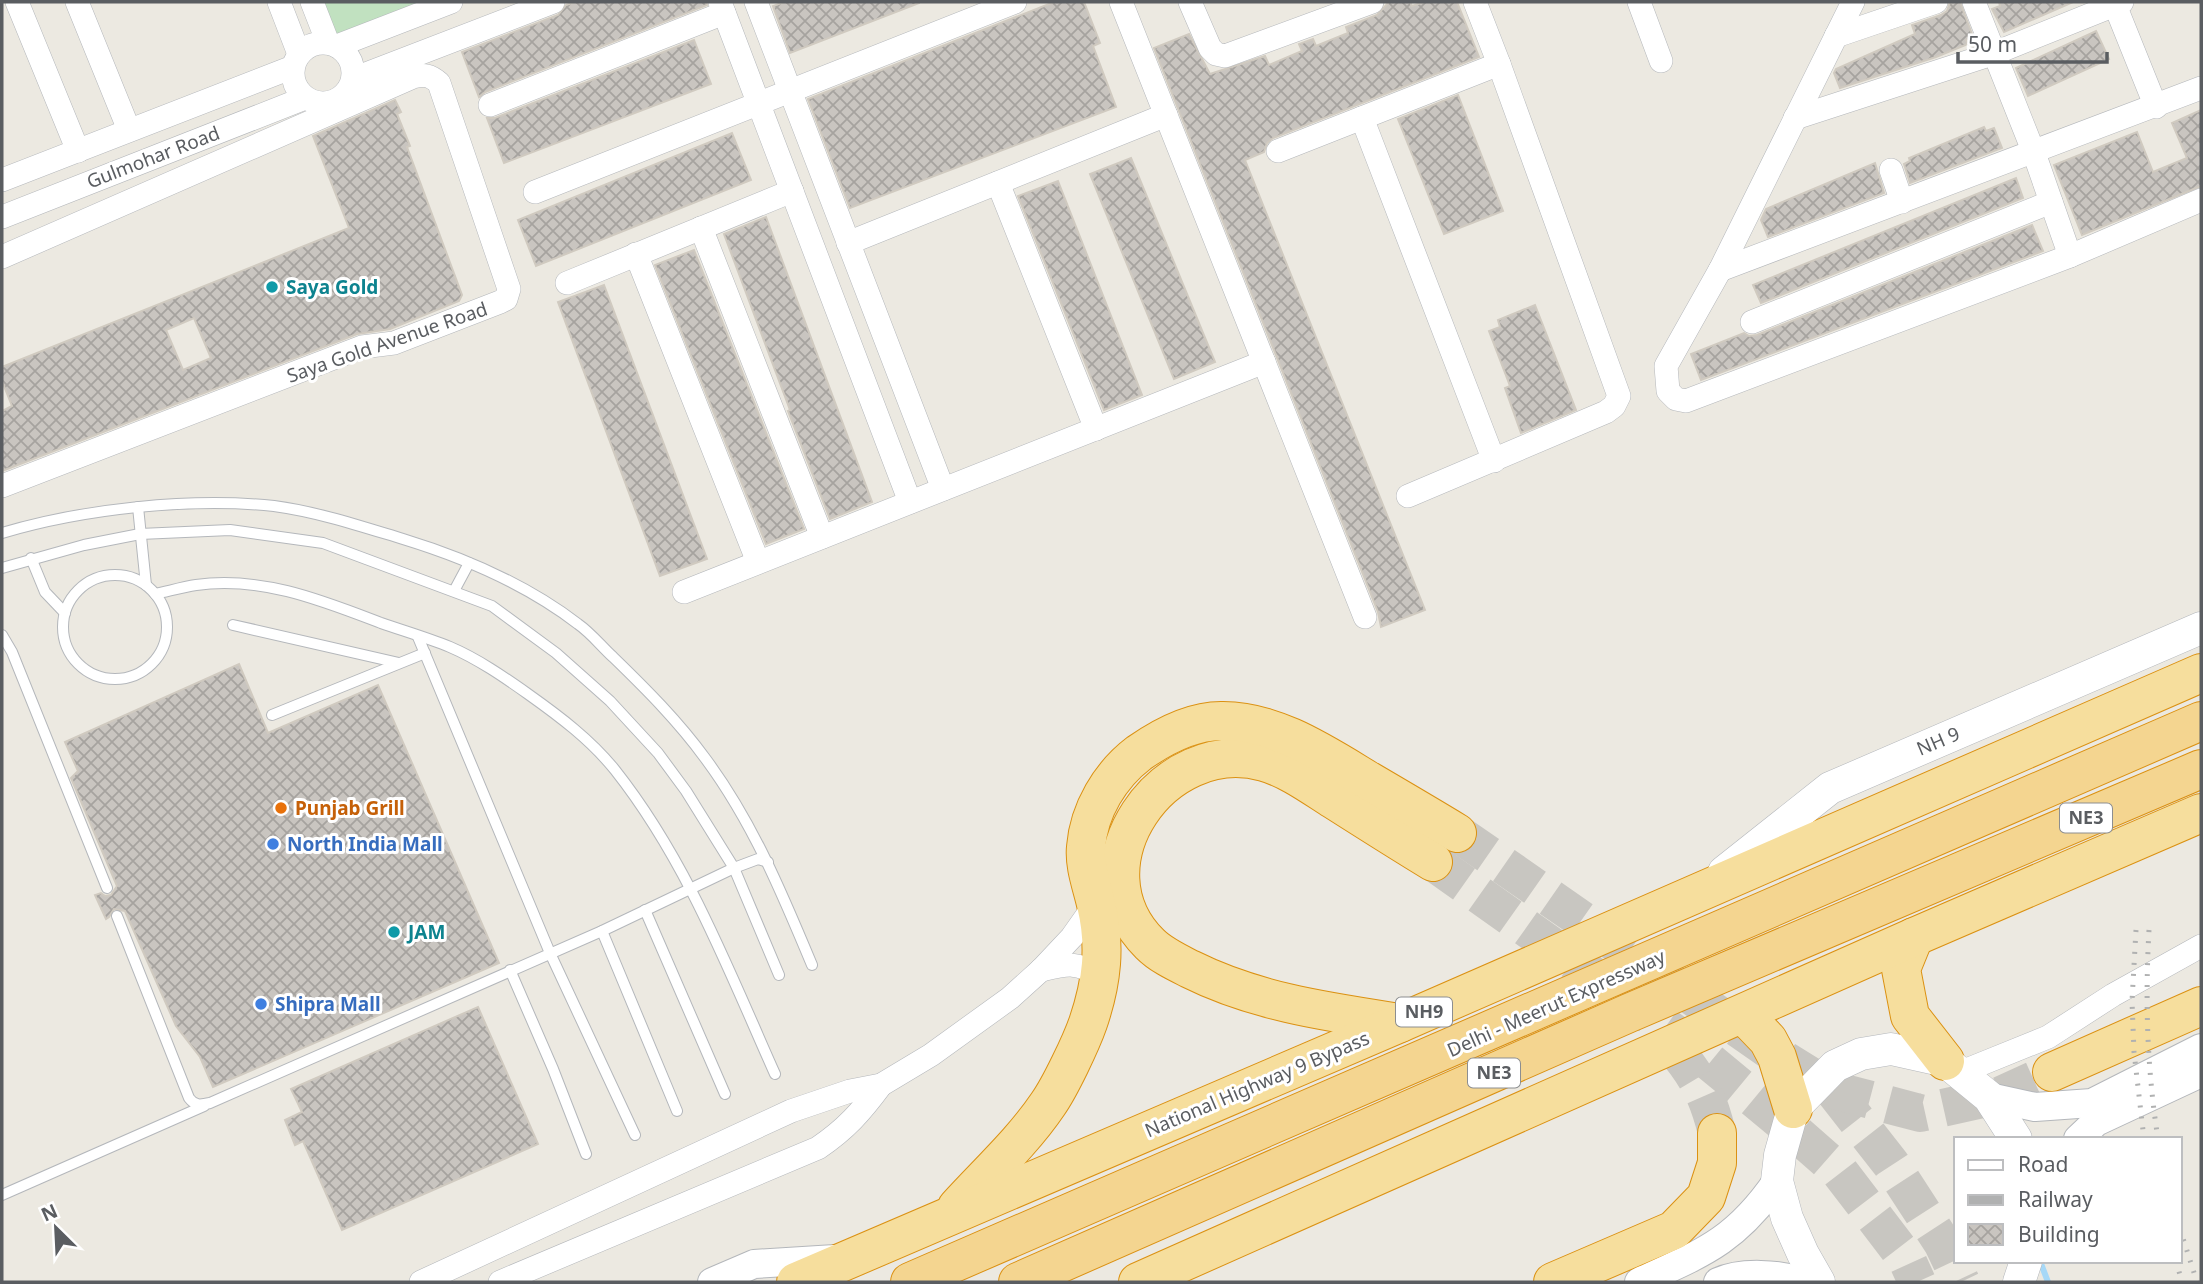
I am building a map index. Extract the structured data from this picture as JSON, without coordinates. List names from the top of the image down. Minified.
{"streets":{"highway":["NE3","Delhi - Meerut Expressway","NH9","National Highway 9 Bypass"],"main road":["NH 9"],"street":["Gulmohar Road","Saya Gold Avenue Road"]},"crossings":[["NH 9","NH9"],["NH 9","National Highway 9 Bypass"],["NH9","National Highway 9 Bypass"]],"places":["Saya Gold","Punjab Grill","North India Mall","JAM","Shipra Mall"],"legend":["Road","Railway","Building"],"scale_bar":"50 m","north":"top left"}
